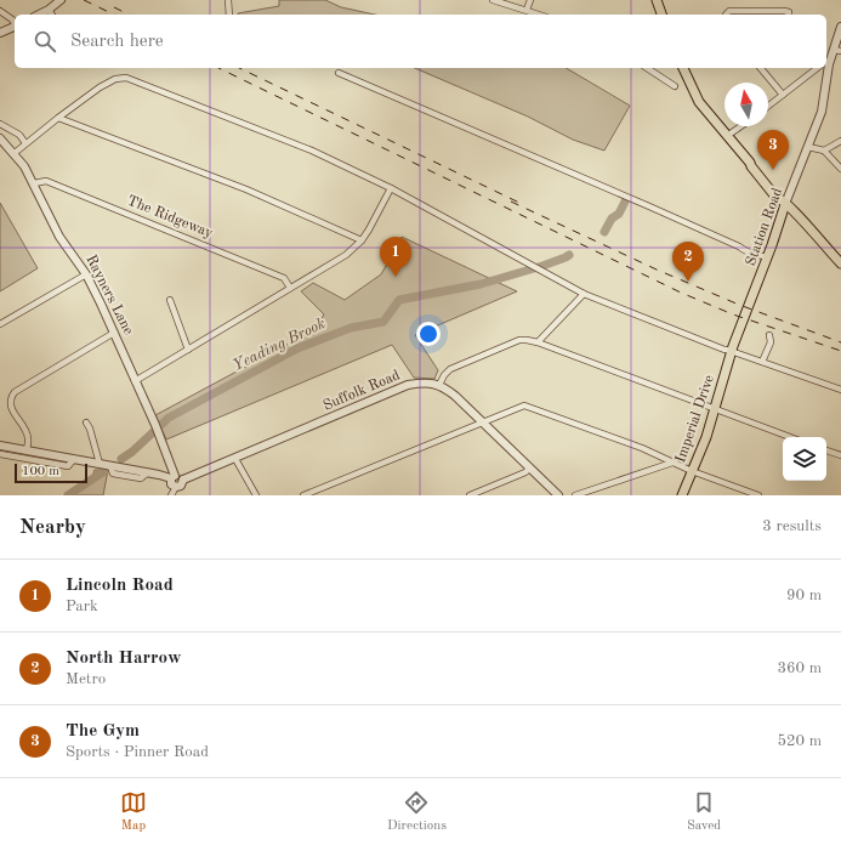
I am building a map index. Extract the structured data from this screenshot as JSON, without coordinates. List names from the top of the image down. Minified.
{"streets":{"main road":["Station Road","Imperial Drive"],"street":["The Ridgeway","Rayners Lane","Suffolk Road"]},"crossings":[["The Ridgeway","Rayners Lane"],["Station Road","Imperial Drive"]],"water":["Yeading Brook"],"scale_bar":"100 m","north":"top","page":{"search":"Search here","pins":["3","1","2"],"scale":"100 m","heading":["Nearby","3 results"],"list":[{"mark":"1","name":"Lincoln Road","note":"Park","value":"90 m"},{"mark":"2","name":"North Harrow","note":"Metro","value":"360 m"},{"mark":"3","name":"The Gym","note":"Sports · Pinner Road","value":"520 m"}],"nav":["Map","Directions","Saved"]}}
